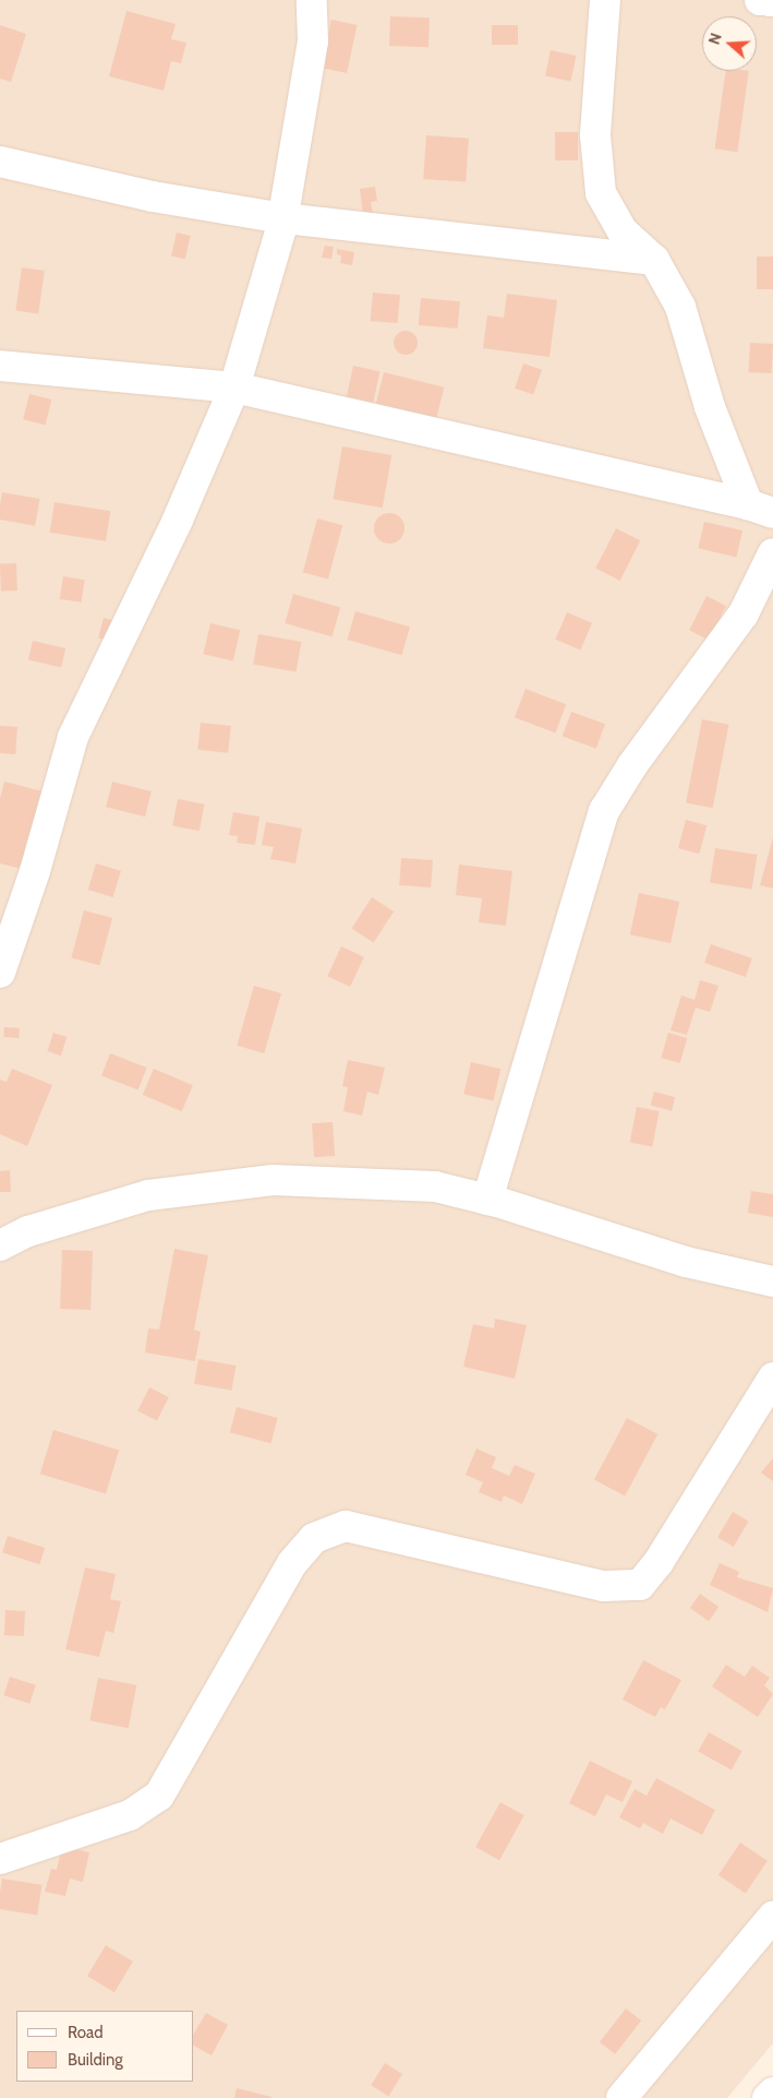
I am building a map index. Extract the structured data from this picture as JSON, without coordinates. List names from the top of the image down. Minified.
{"legend":["Road","Building"],"north":"left"}
